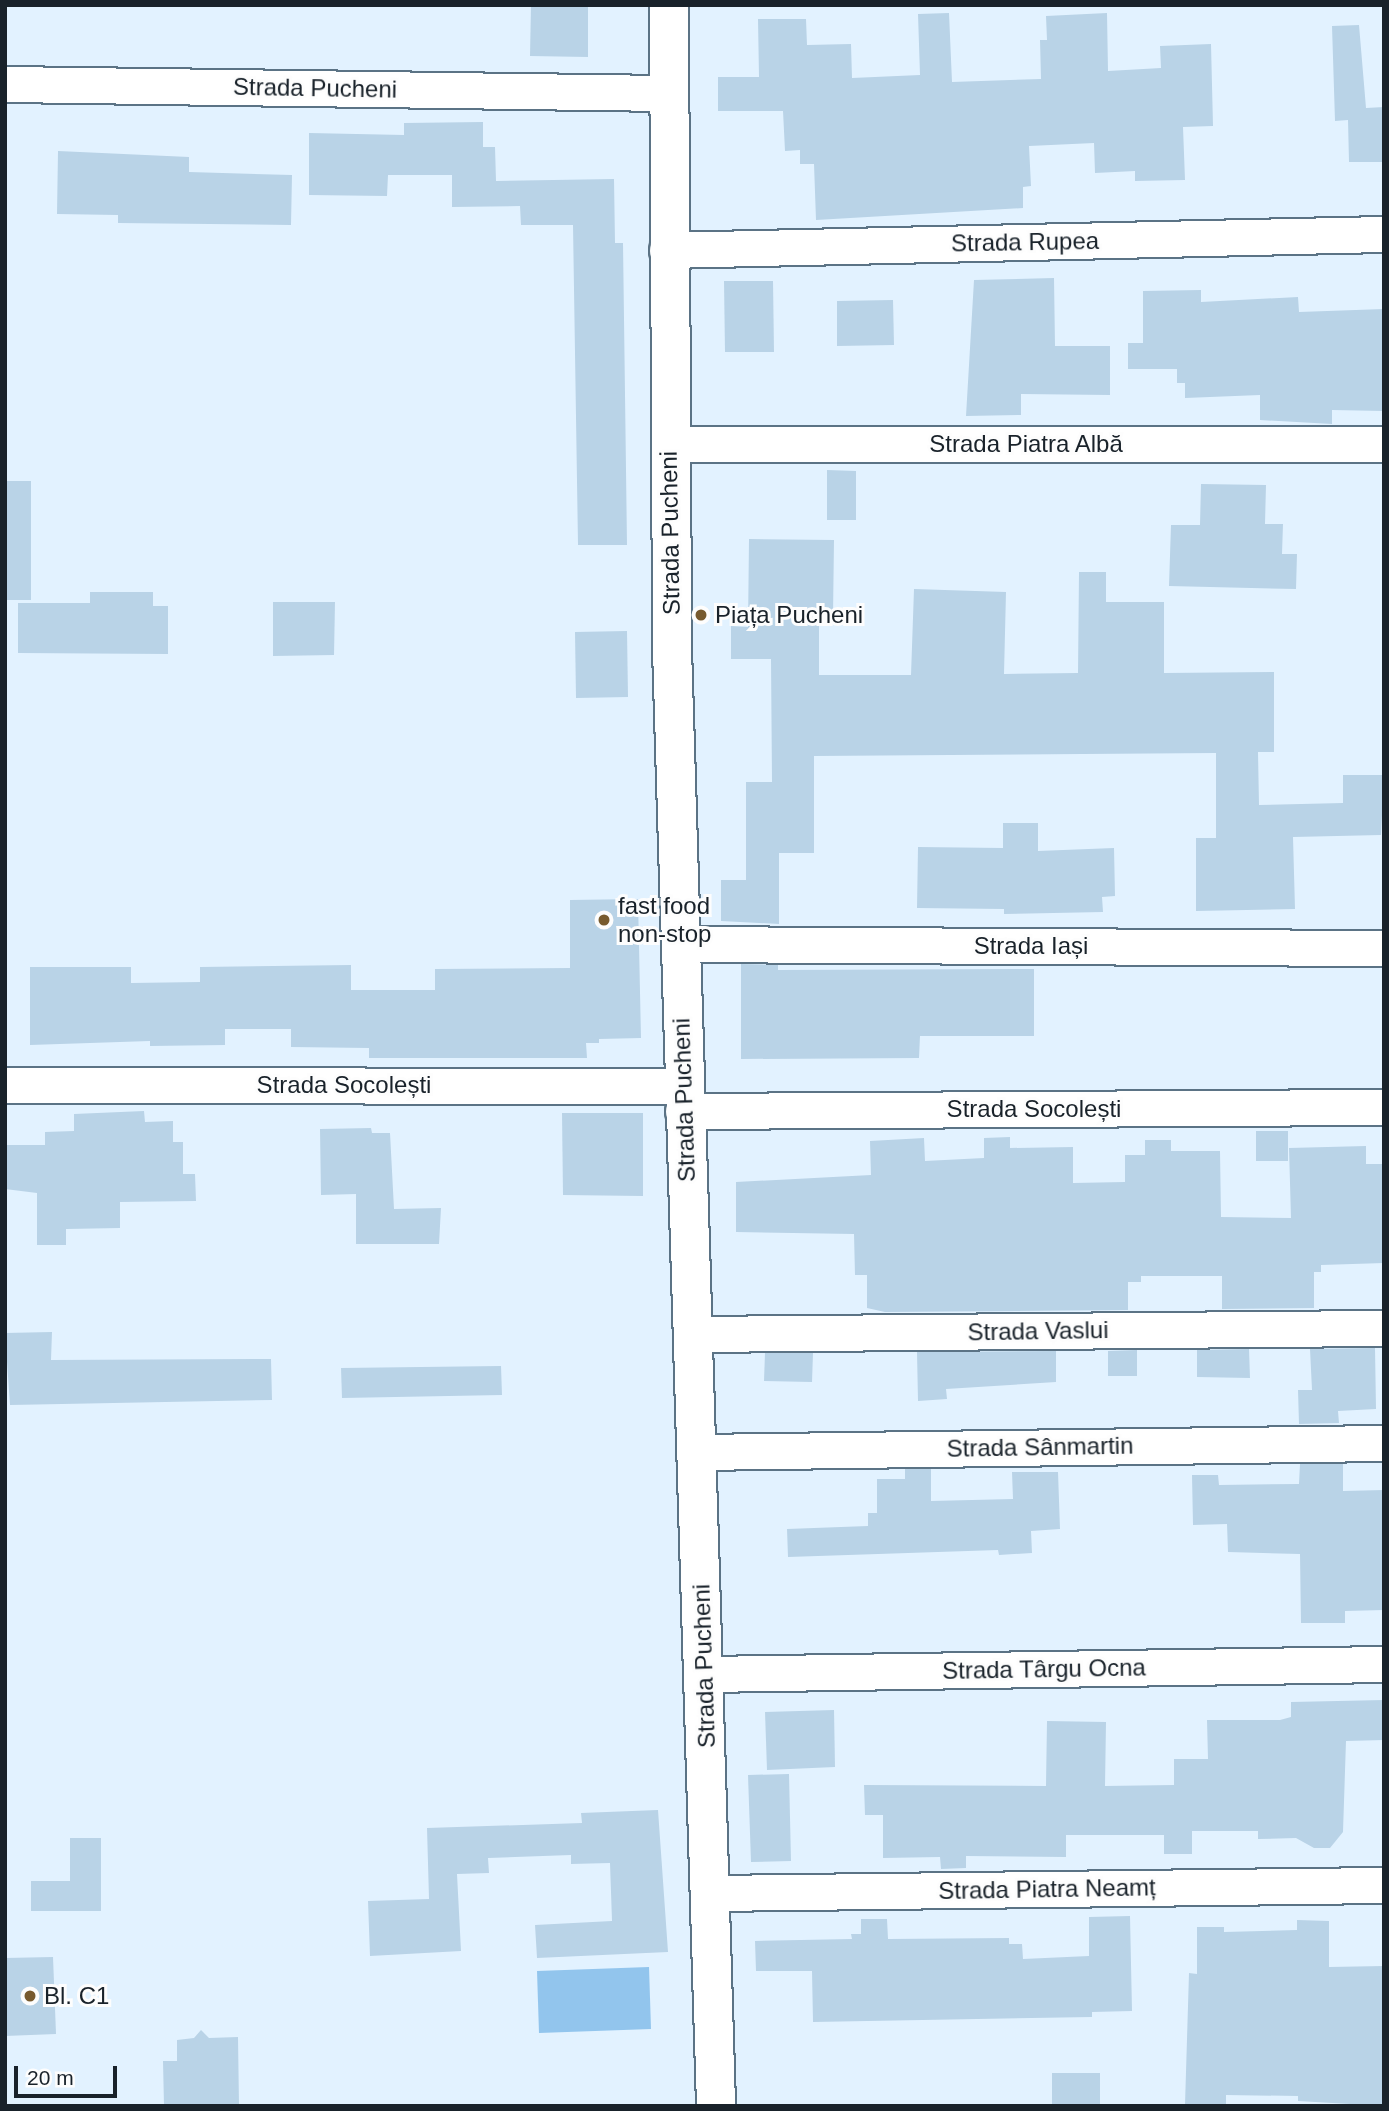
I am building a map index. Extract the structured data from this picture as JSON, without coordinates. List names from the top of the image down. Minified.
{"streets":{"street":["Strada Pucheni","Strada Rupea","Strada Piatra Albă","Strada Iași","Strada Socolești","Strada Vaslui","Strada Sânmartin","Strada Târgu Ocna","Strada Piatra Neamț"]},"crossings":[["Strada Pucheni","Strada Rupea"],["Strada Pucheni","Strada Piatra Albă"],["Strada Pucheni","Strada Iași"],["Strada Pucheni","Strada Socolești"],["Strada Pucheni","Strada Vaslui"],["Strada Pucheni","Strada Sânmartin"],["Strada Pucheni","Strada Târgu Ocna"],["Strada Pucheni","Strada Piatra Neamț"]],"places":["Piața Pucheni","fast food non-stop","Bl. C1"],"scale_bar":"20 m"}
